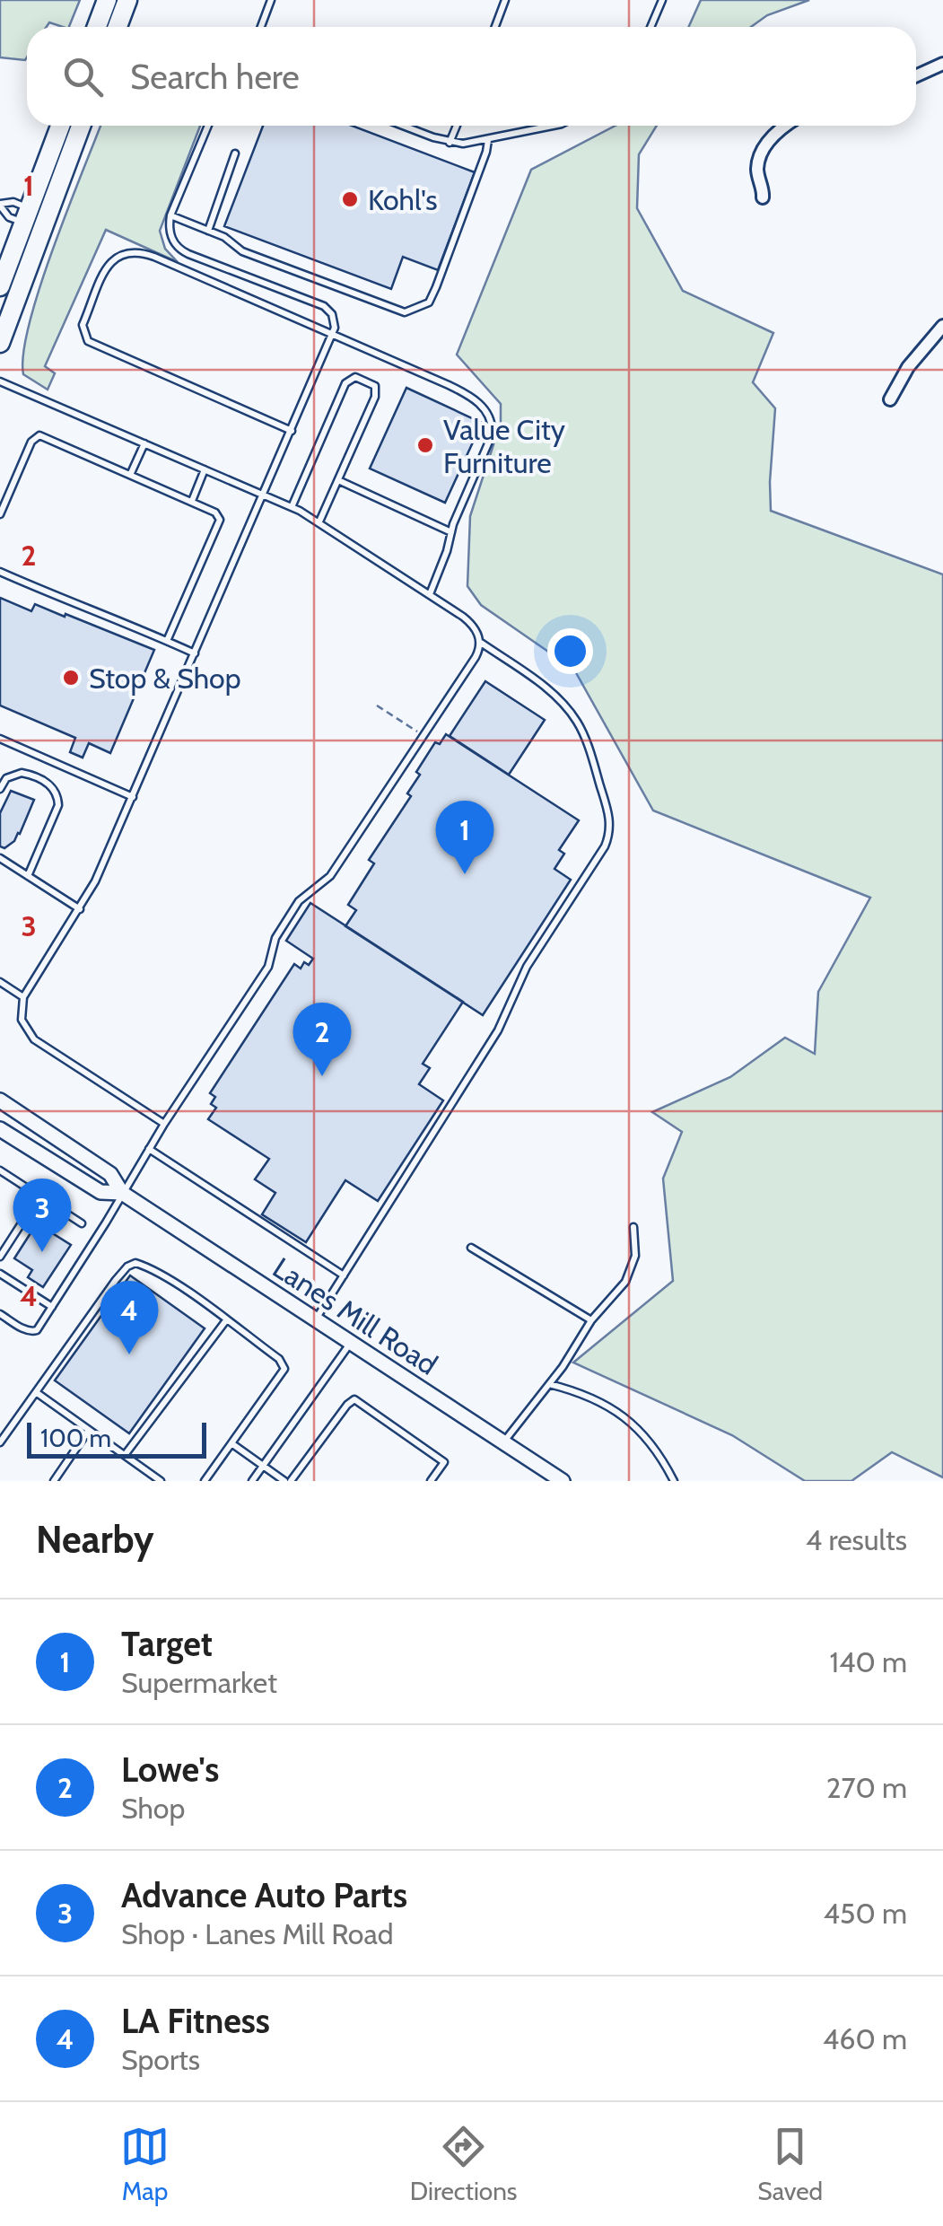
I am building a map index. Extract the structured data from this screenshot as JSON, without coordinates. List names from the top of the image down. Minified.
{"streets":{"street":["Lanes Mill Road"]},"places":["Kohl's","Value City Furniture","Stop & Shop"],"scale_bar":"100 m","page":{"search":"Search here","pins":["1","2","3","4"],"scale":"100 m","heading":["Nearby","4 results"],"list":[{"mark":"1","name":"Target","note":"Supermarket","value":"140 m"},{"mark":"2","name":"Lowe's","note":"Shop","value":"270 m"},{"mark":"3","name":"Advance Auto Parts","note":"Shop · Lanes Mill Road","value":"450 m"},{"mark":"4","name":"LA Fitness","note":"Sports","value":"460 m"}],"nav":["Map","Directions","Saved"]},"grid":{"rows":["1","2","3","4"]}}
